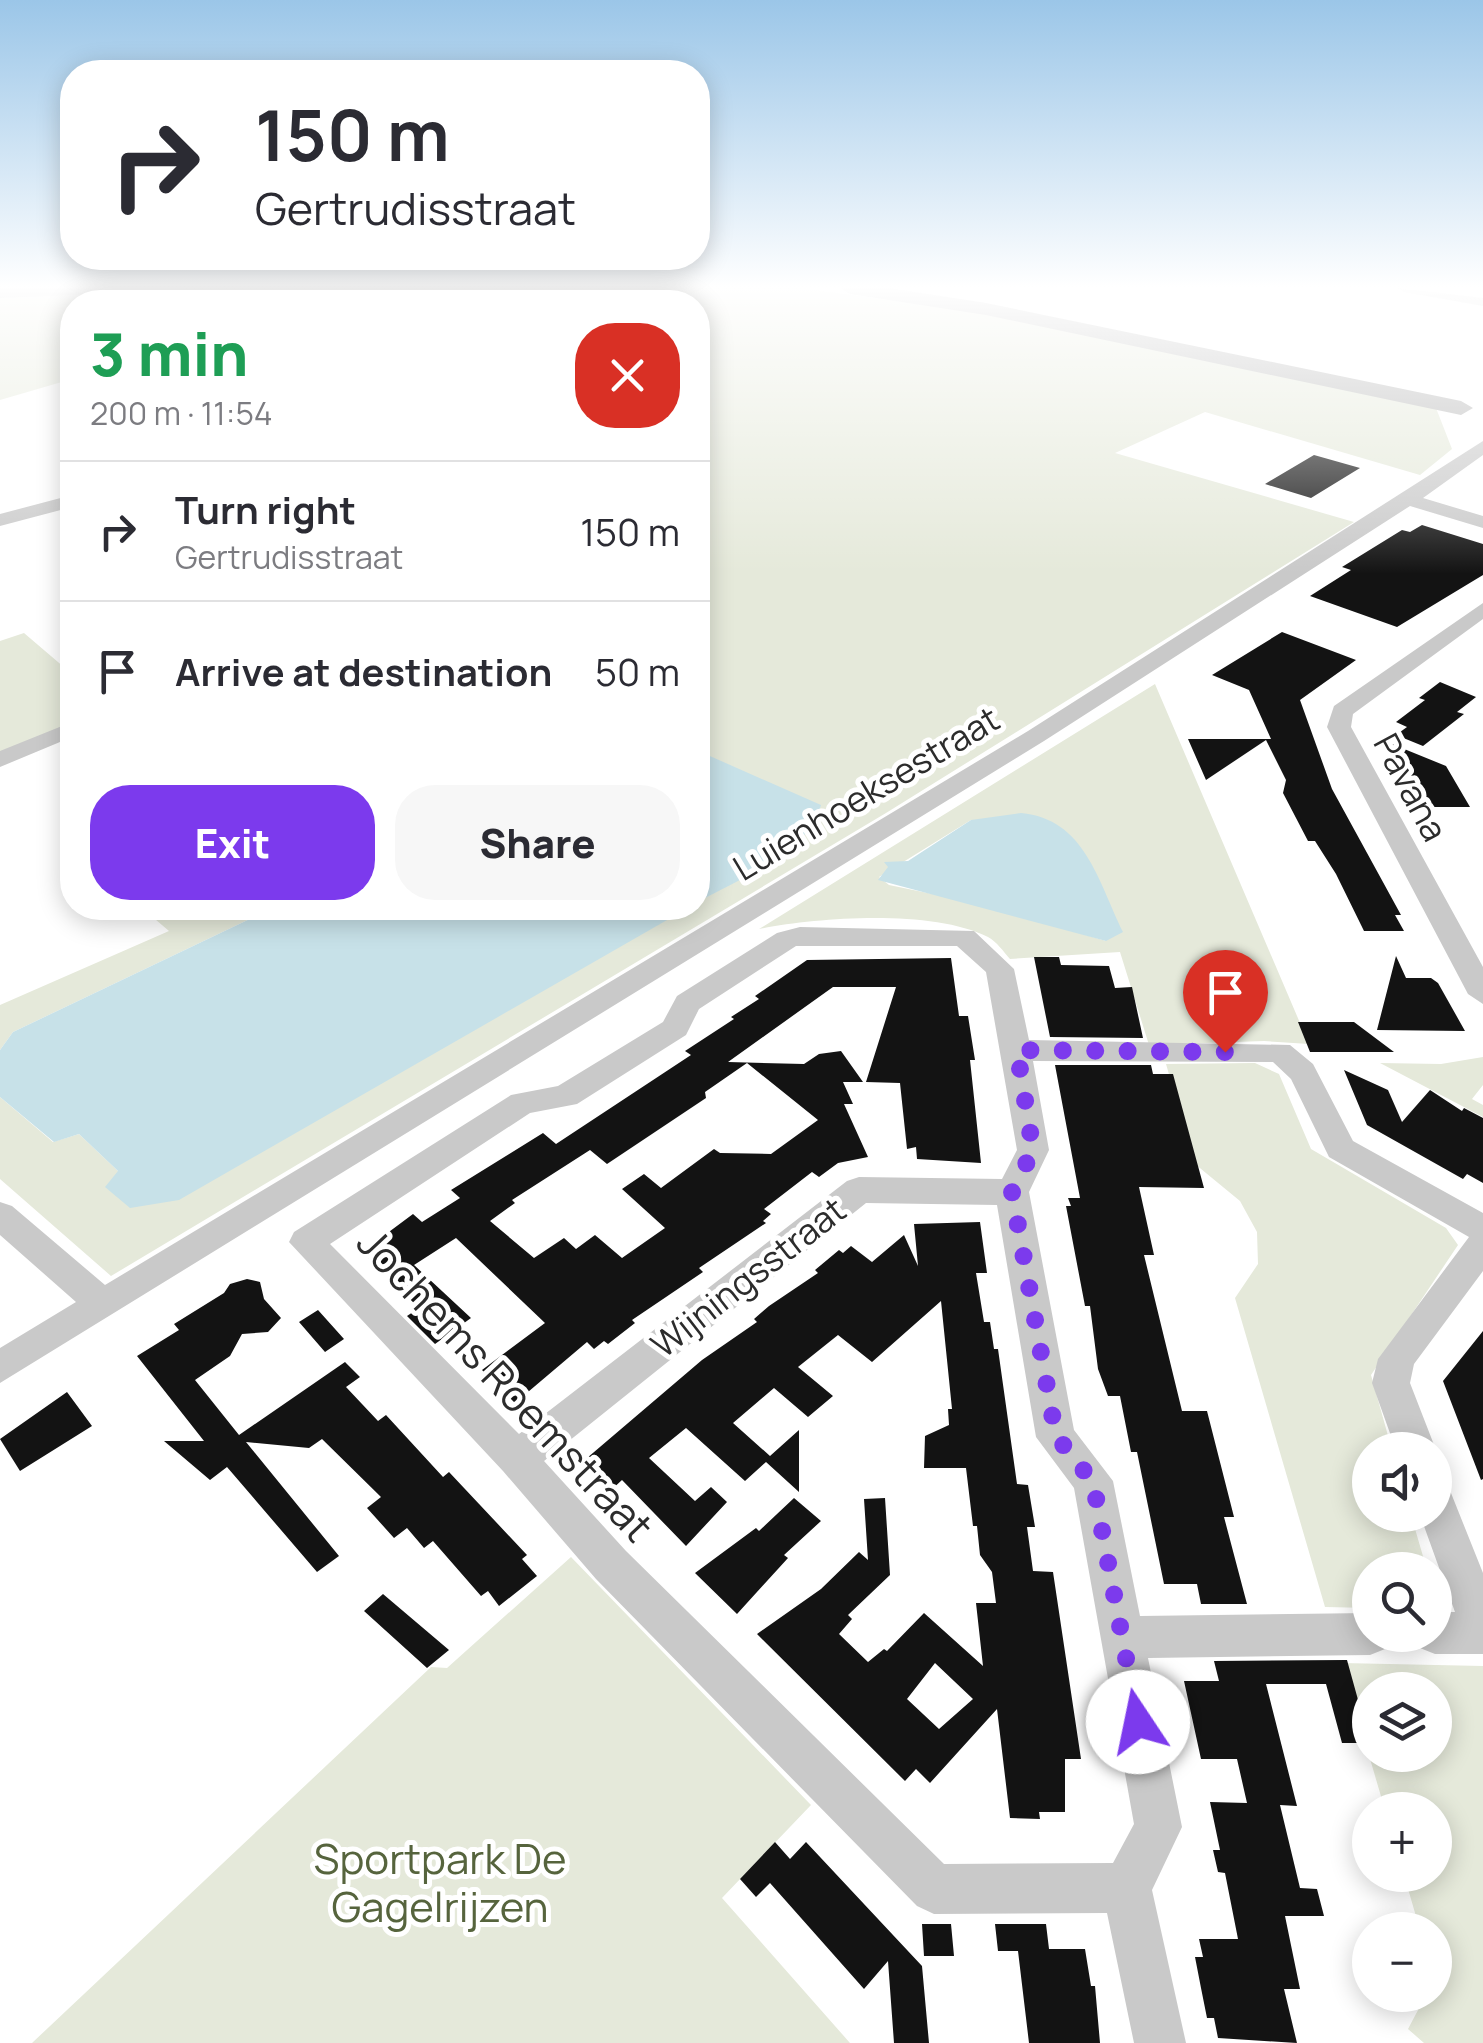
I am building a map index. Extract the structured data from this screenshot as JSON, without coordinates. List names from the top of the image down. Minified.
{"streets":{"street":["Pavana","Luienhoeksestraat","Wijningsstraat","Jochems Roemstraat"]},"crossings":[["Wijningsstraat","Jochems Roemstraat"]],"parks":["Sportpark De Gagelrijzen"],"page":{"turn":["150 m","Gertrudisstraat"],"heading":["3 min","200 m · 11:54"],"list":[{"name":"Turn right","note":"Gertrudisstraat","value":"150 m"},{"name":"Arrive at destination","value":"50 m"}],"buttons":["Exit","Share"],"map_buttons":["+","−"]}}
